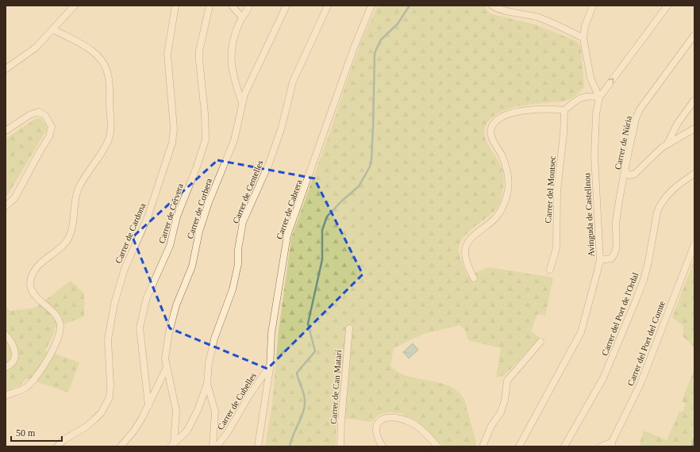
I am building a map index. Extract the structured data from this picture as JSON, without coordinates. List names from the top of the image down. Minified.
{"streets":{"street":["Carrer de Núria","Carrer del Montsec","Carrer de Centelles","Carrer de Corbera","Carrer de Cabrera","Carrer de Cervera","Avinguda de Castellnou","Carrer de Cardona","Carrer del Port de l'Ordal","Carrer del Port del Comte","Carrer de Can Matarí","Carrer de Cubelles"]},"crossings":[["Carrer de Núria","Avinguda de Castellnou"],["Carrer de Cabrera","Carrer de Cubelles"]],"scale_bar":"50 m"}
